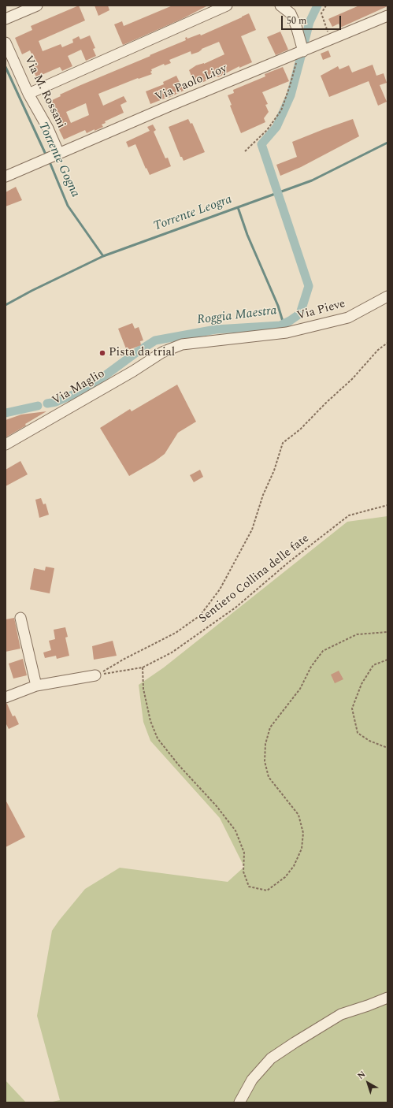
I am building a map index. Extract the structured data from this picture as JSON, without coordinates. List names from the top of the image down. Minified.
{"streets":{"street":["Via Paolo Lioy","Via M. Rossani","Via Pieve","Via Maglio"],"path":["Sentiero Collina delle fate"]},"crossings":[["Via Paolo Lioy","Via M. Rossani"],["Via Pieve","Via Maglio"]],"water":["Torrente Gogna","Torrente Leogra","Roggia Maestra"],"places":["Pista da trial"],"scale_bar":"50 m","north":"top left"}
